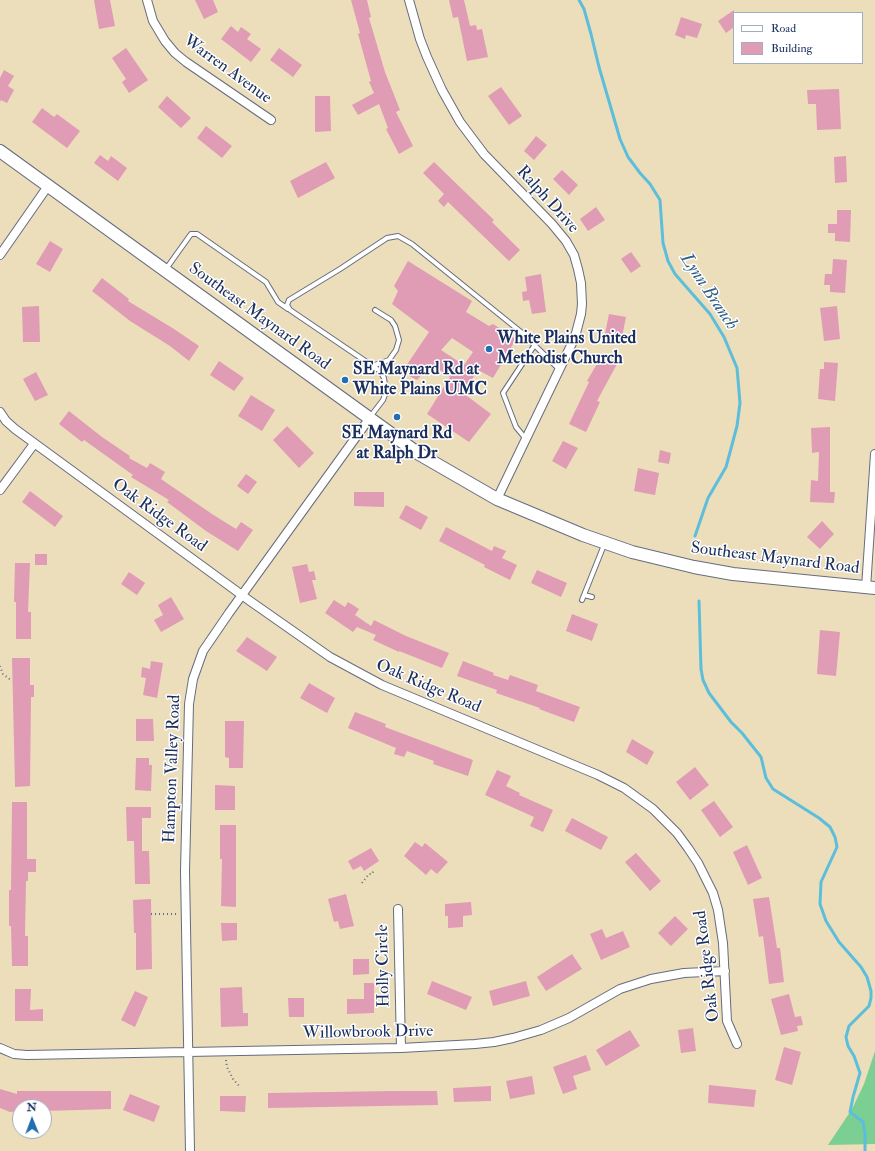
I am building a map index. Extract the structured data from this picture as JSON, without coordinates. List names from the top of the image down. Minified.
{"streets":{"main road":["Southeast Maynard Road"],"street":["Warren Avenue","Ralph Drive","Oak Ridge Road","Hampton Valley Road","Holly Circle","Willowbrook Drive"]},"crossings":[["Ralph Drive","Southeast Maynard Road"],["Southeast Maynard Road","Hampton Valley Road"],["Oak Ridge Road","Hampton Valley Road"],["Oak Ridge Road","Willowbrook Drive"],["Hampton Valley Road","Willowbrook Drive"],["Holly Circle","Willowbrook Drive"]],"water":["Lynn Branch"],"places":["White Plains United Methodist Church","SE Maynard Rd at White Plains UMC","SE Maynard Rd at Ralph Dr"],"legend":["Road","Building"],"north":"top"}
